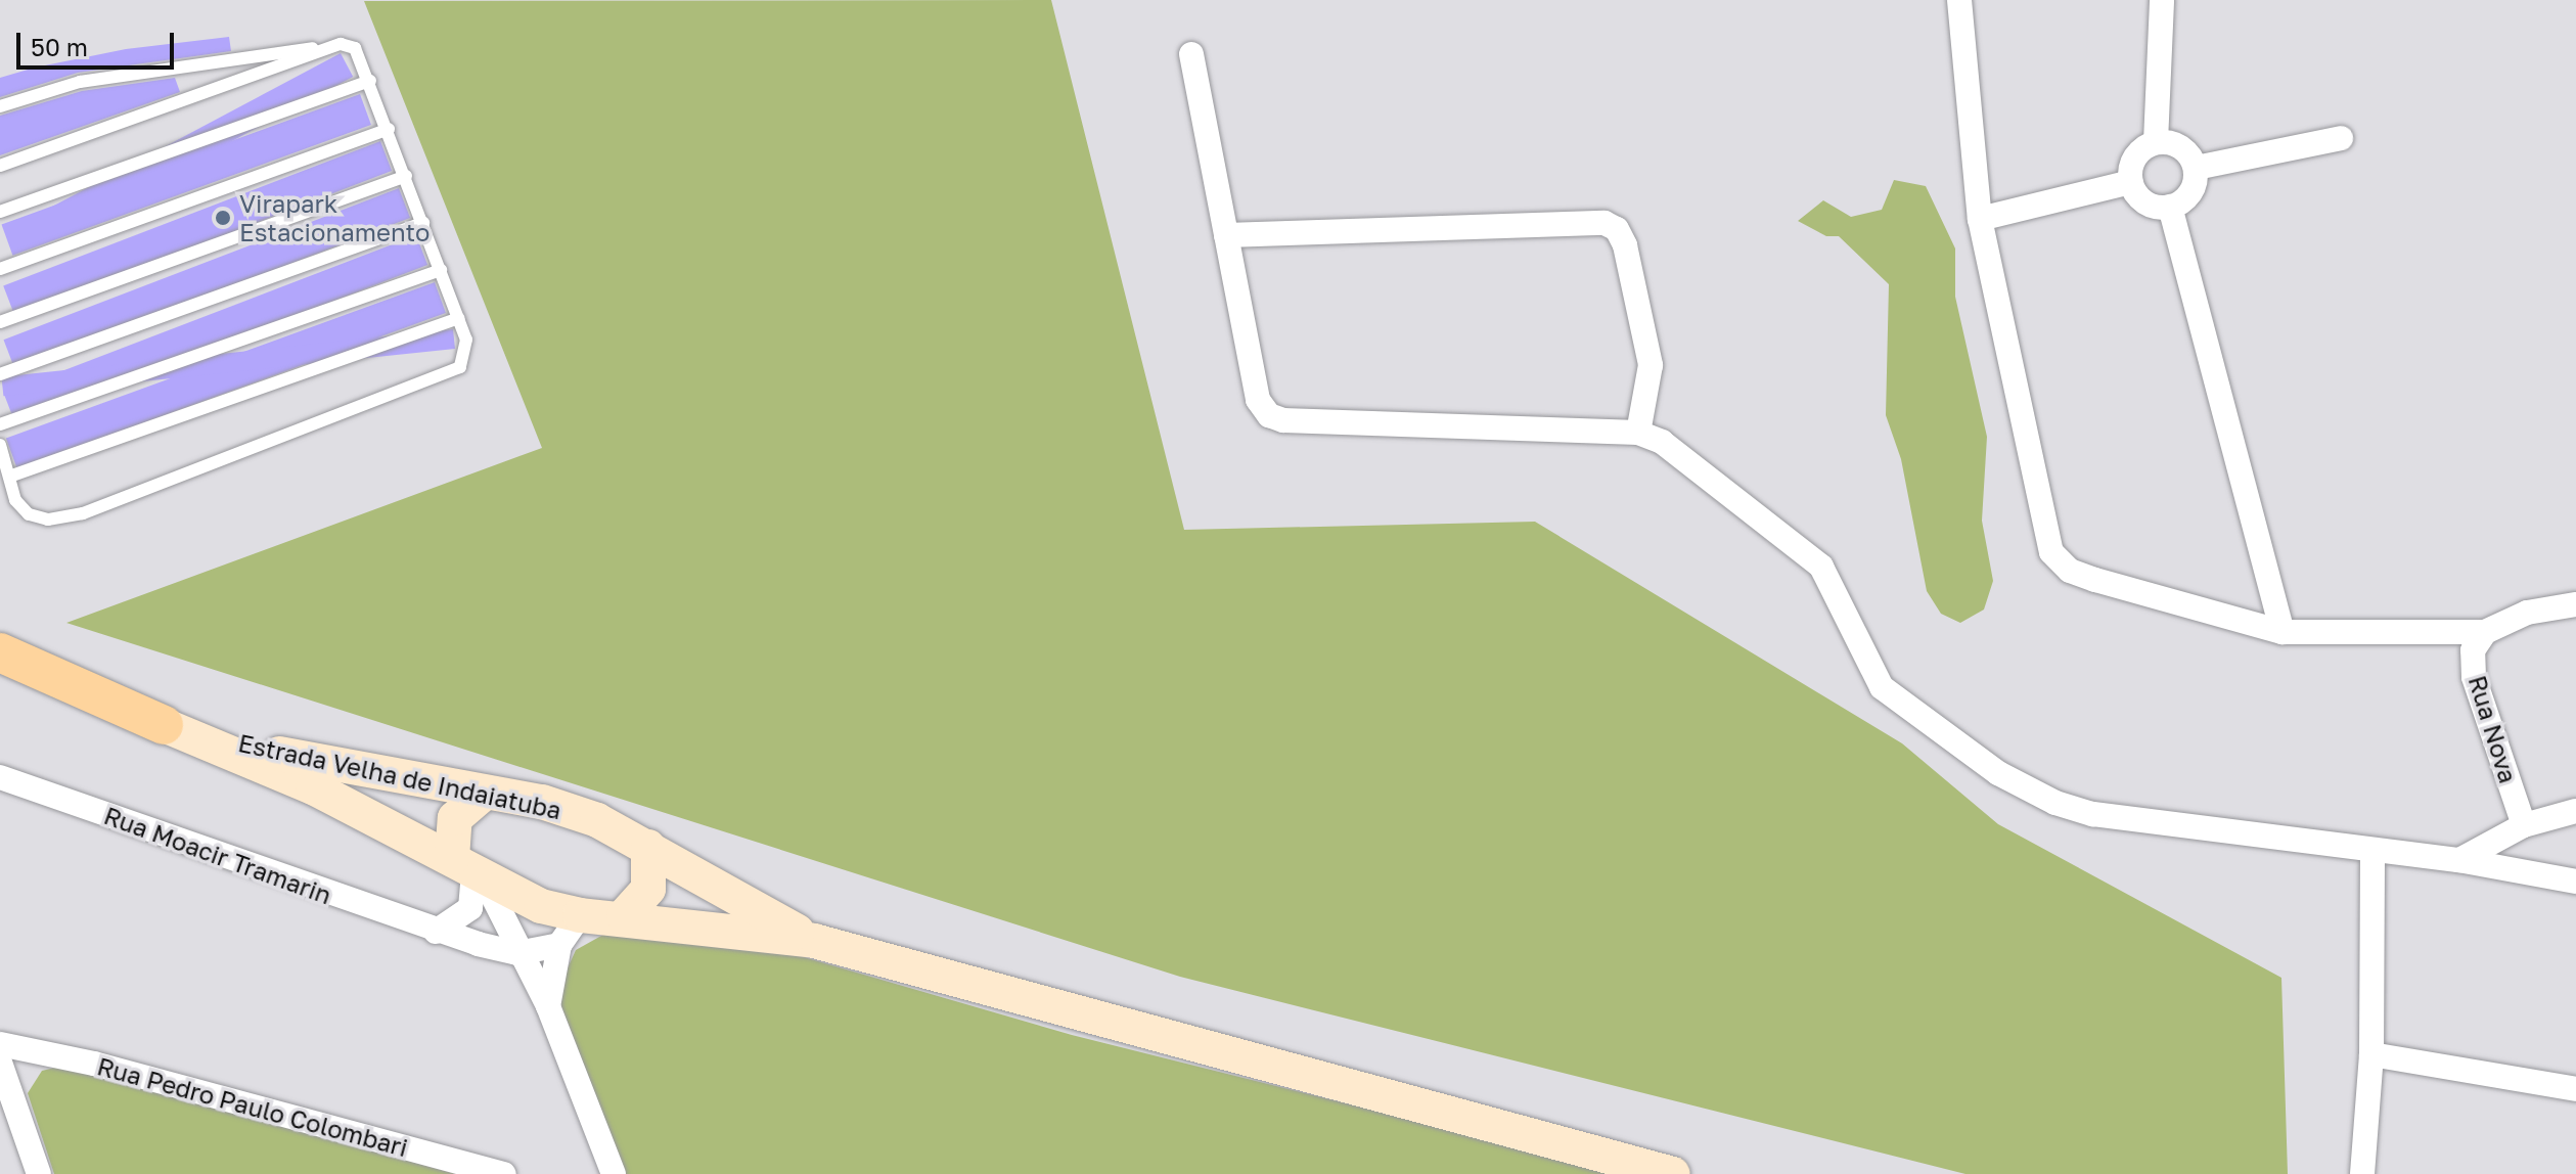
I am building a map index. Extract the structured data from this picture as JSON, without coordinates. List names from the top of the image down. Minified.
{"streets":{"main road":["Estrada Velha de Indaiatuba"],"street":["Rua Nova","Rua Moacir Tramarin","Rua Pedro Paulo Colombari"]},"places":["Virapark Estacionamento"],"scale_bar":"50 m"}
